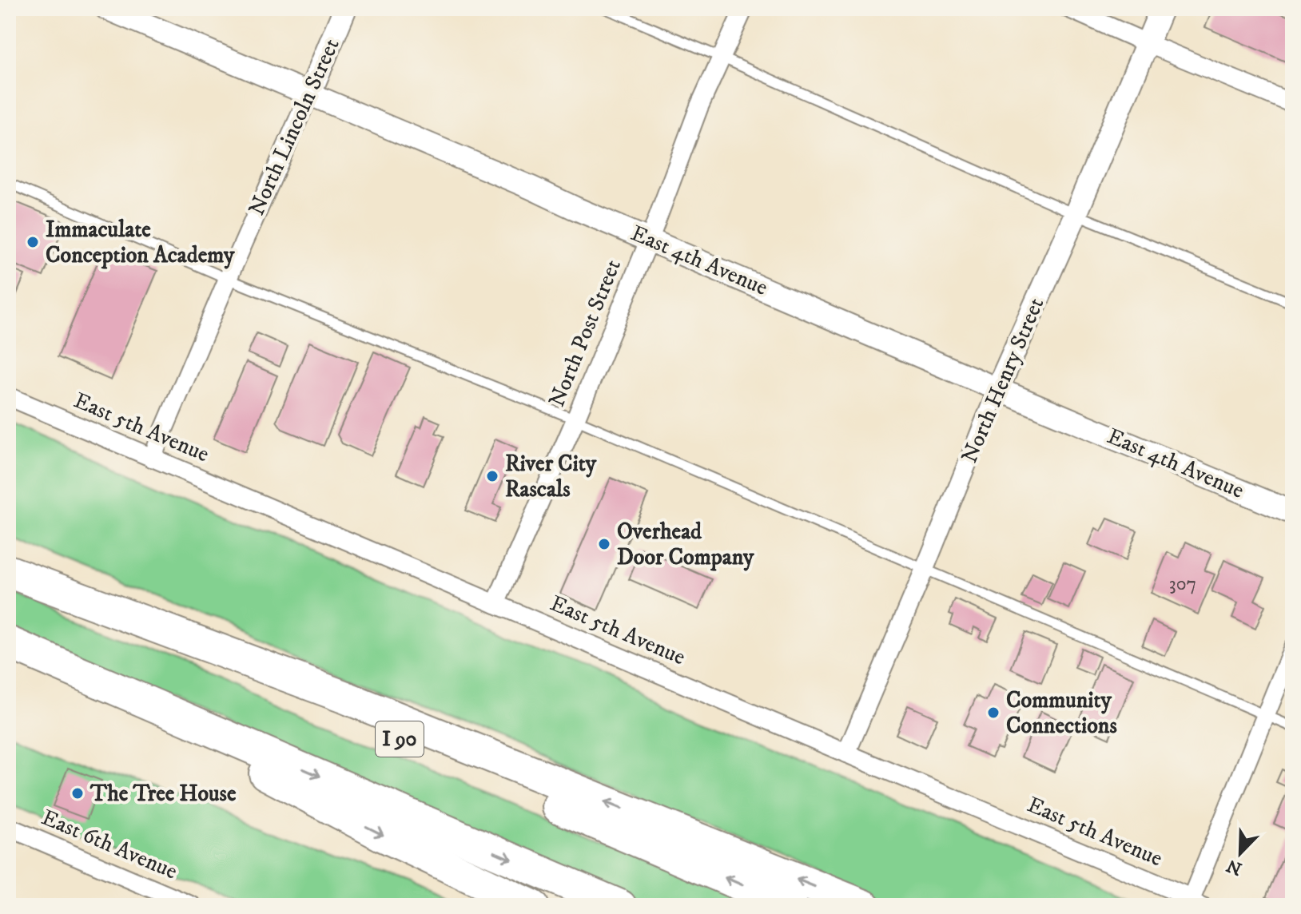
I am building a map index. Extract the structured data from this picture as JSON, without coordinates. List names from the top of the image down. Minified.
{"streets":{"highway":["I 90"],"street":["North Lincoln Street","East 4th Avenue","North Post Street","North Henry Street","East 5th Avenue","East 6th Avenue"]},"crossings":[["North Lincoln Street","East 4th Avenue"],["North Lincoln Street","East 5th Avenue"],["East 4th Avenue","North Post Street"],["East 4th Avenue","North Henry Street"],["North Post Street","East 5th Avenue"],["North Henry Street","East 5th Avenue"]],"places":["Immaculate Conception Academy","River City Rascals","Overhead Door Company","Community Connections","The Tree House"],"house_numbers":["307"],"north":"bottom left"}
